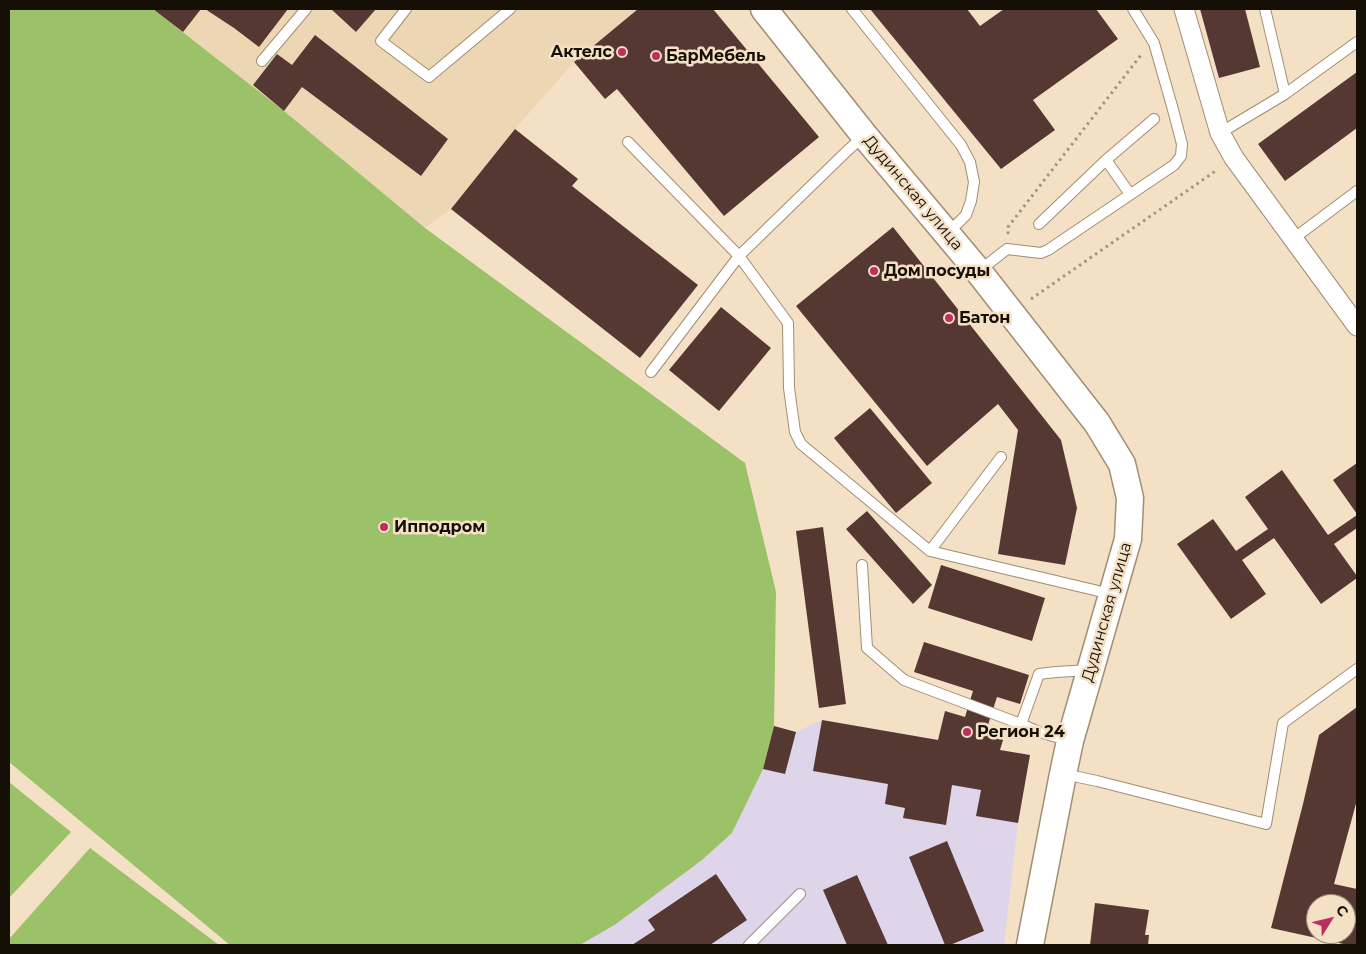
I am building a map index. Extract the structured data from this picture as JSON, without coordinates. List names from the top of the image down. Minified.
{"streets":{"street":["Дудинская улица"]},"places":["Актелс","БарМебель","Дом посуды","Батон","Ипподром","Регион 24"],"north":"top right"}
